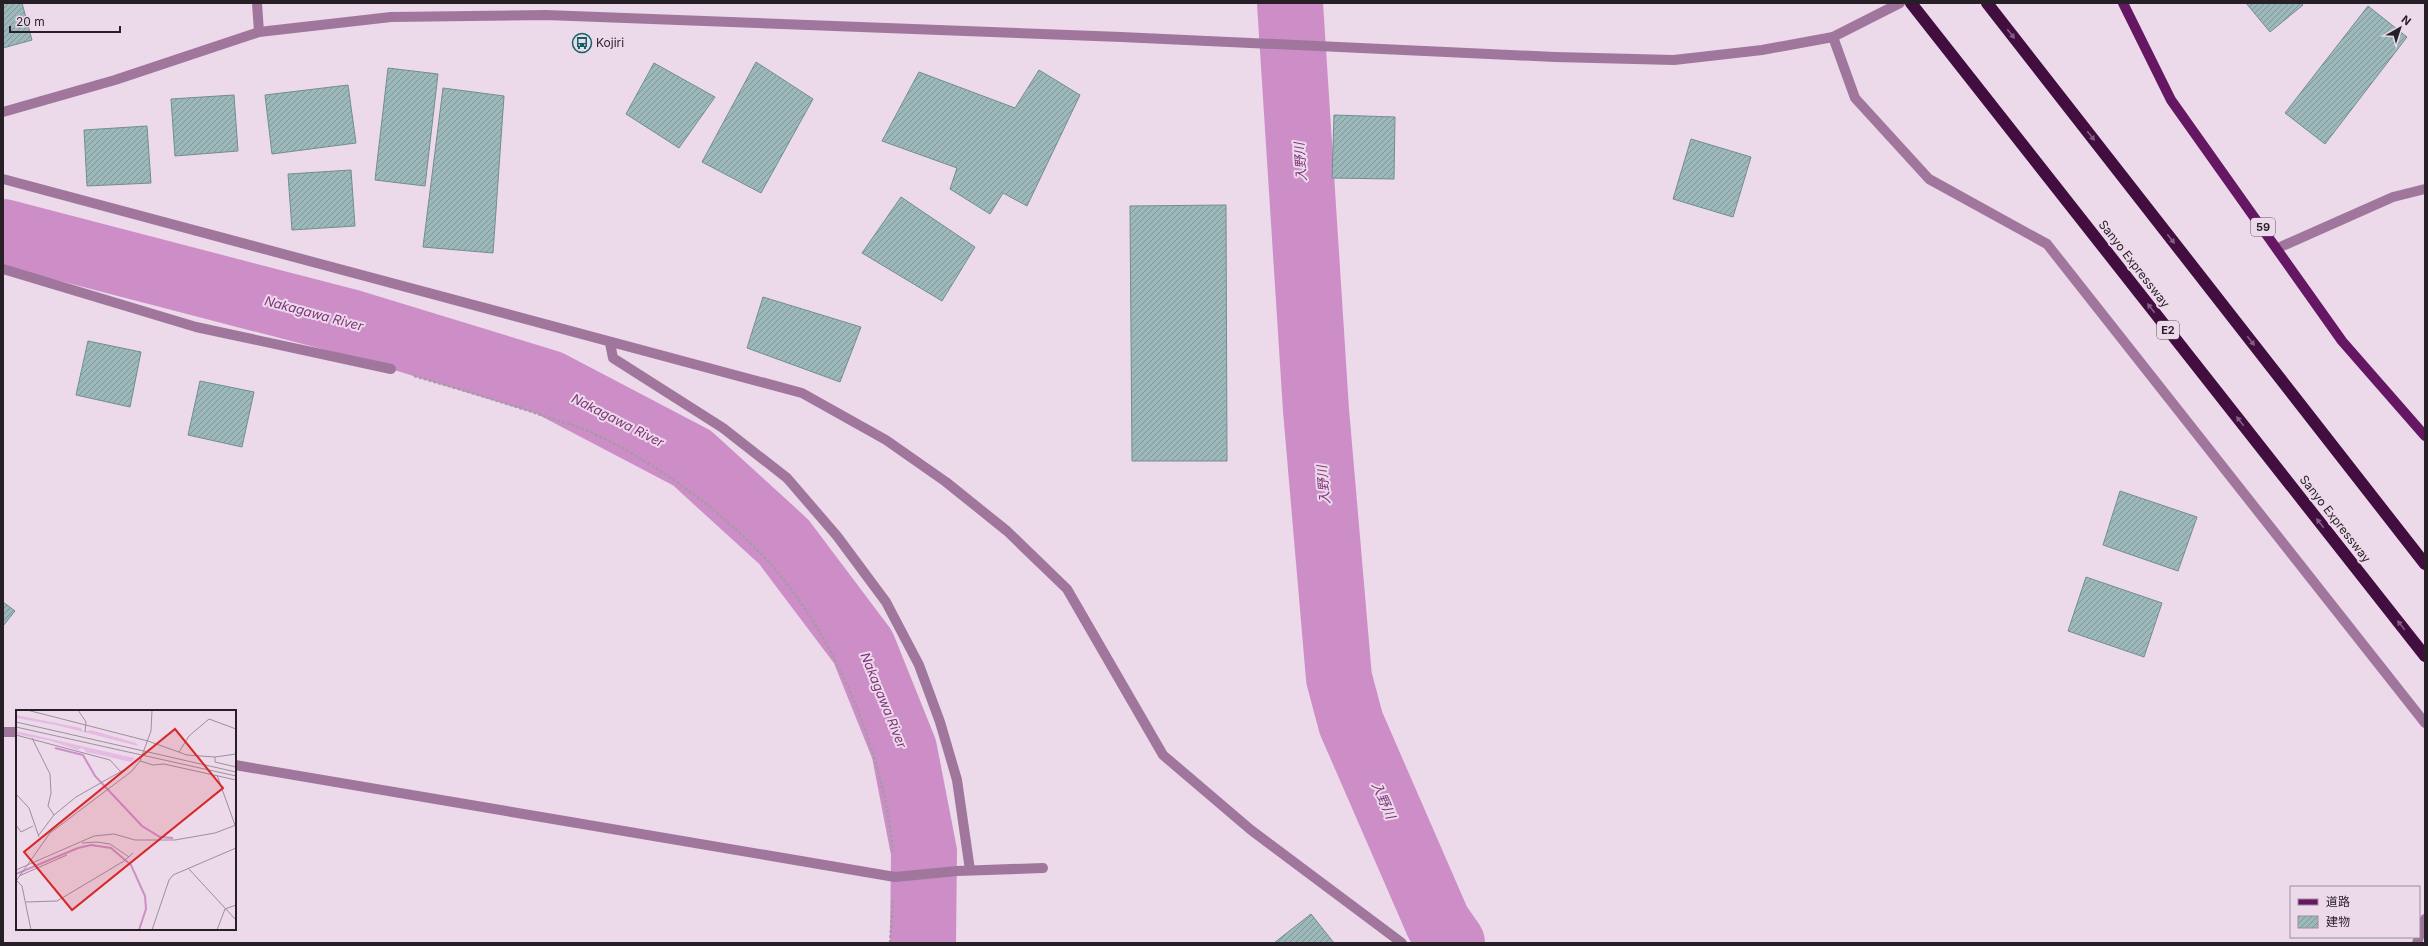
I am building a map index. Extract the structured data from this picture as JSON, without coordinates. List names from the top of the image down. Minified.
{"streets":{"highway":["Sanyo Expressway","E2"],"main road":["59"]},"water":["入野川","Nakagawa River"],"places":{"bus stop":["Kojiri"]},"legend":["道路","建物"],"scale_bar":"20 m","north":"top right"}
